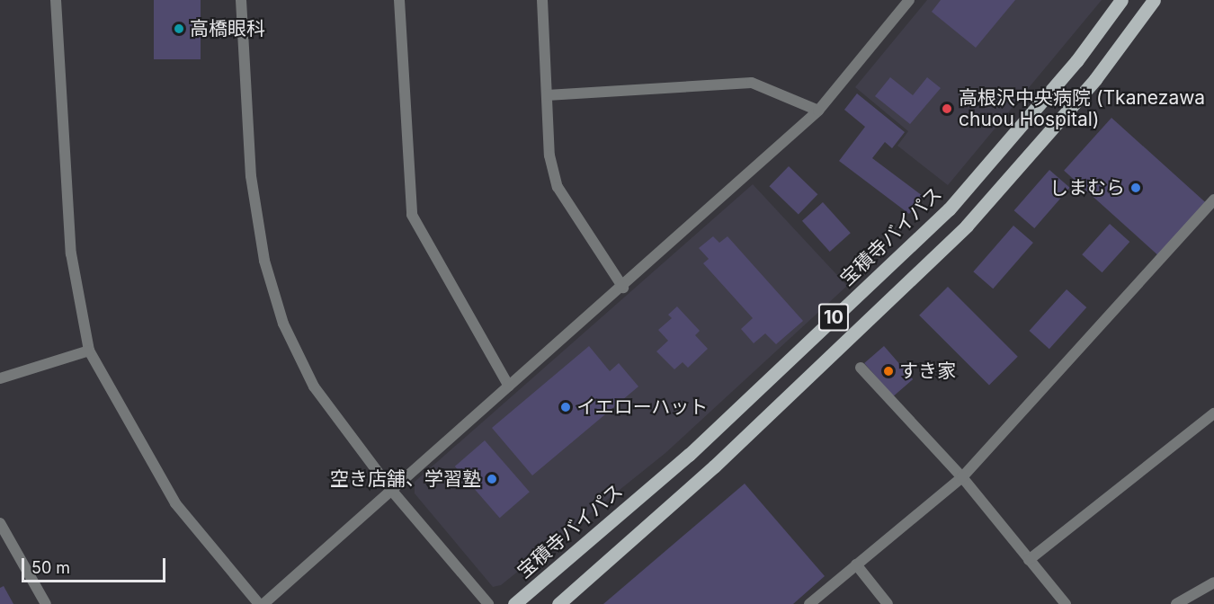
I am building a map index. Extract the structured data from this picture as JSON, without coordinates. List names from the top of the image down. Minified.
{"streets":{"main road":["宝積寺バイパス","10"]},"places":["高橋眼科","高根沢中央病院 (Tkanezawa chuou Hospital)","しまむら","すき家","イエローハット","空き店舗、学習塾"],"scale_bar":"50 m"}
